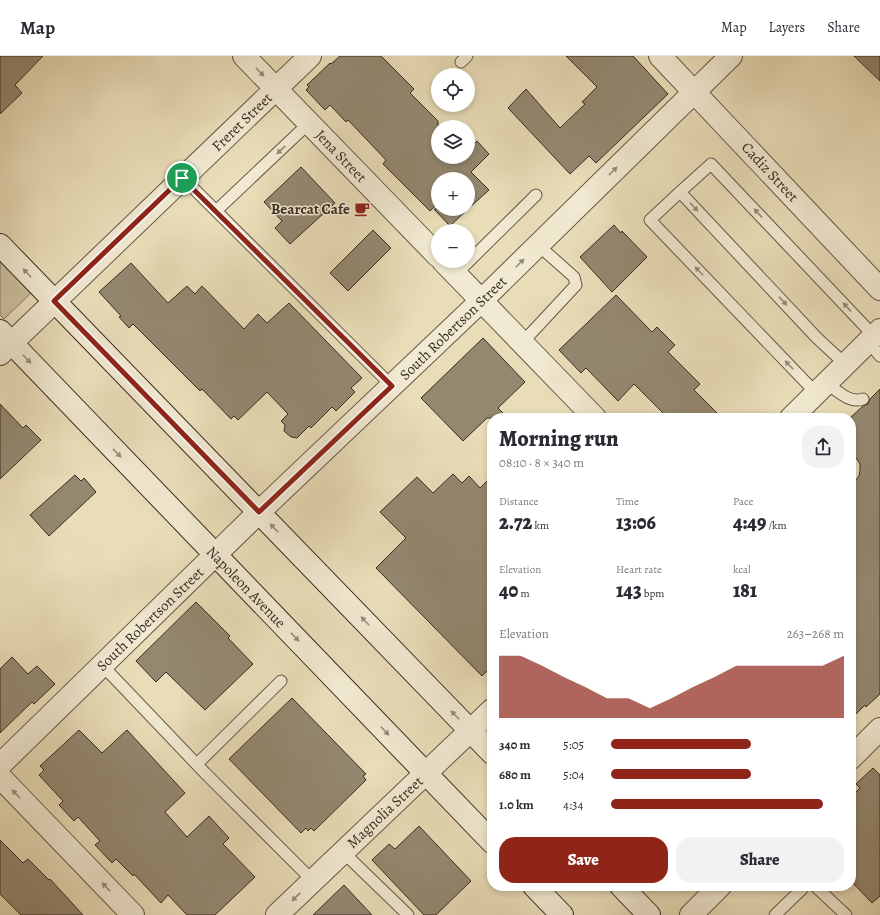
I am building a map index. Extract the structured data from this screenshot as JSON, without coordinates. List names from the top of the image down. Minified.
{"streets":{"street":["Freret Street","Jena Street","Cadiz Street","South Robertson Street","Napoleon Avenue","Magnolia Street"]},"crossings":[["Freret Street","Jena Street"],["Freret Street","Napoleon Avenue"],["Cadiz Street","South Robertson Street"],["South Robertson Street","Napoleon Avenue"],["Napoleon Avenue","Magnolia Street"]],"places":{"cafe":["Bearcat Cafe"]},"page":{"header":"Map","nav":["Map","Layers","Share"],"map_buttons":["+","−"],"heading":["Morning run","08:10 · 8 × 340 m"],"stats":[["Distance","2.72 km"],["Time","13:06"],["Pace","4:49 /km"],["Elevation","40 m"],["Heart rate","143 bpm"],["kcal","181"]],"chart":["Elevation","263–268 m"],"list":[{"name":"340 m","note":"5:05"},{"name":"680 m","note":"5:04"},{"name":"1.0 km","note":"4:34"}],"buttons":["Save","Share"]}}
